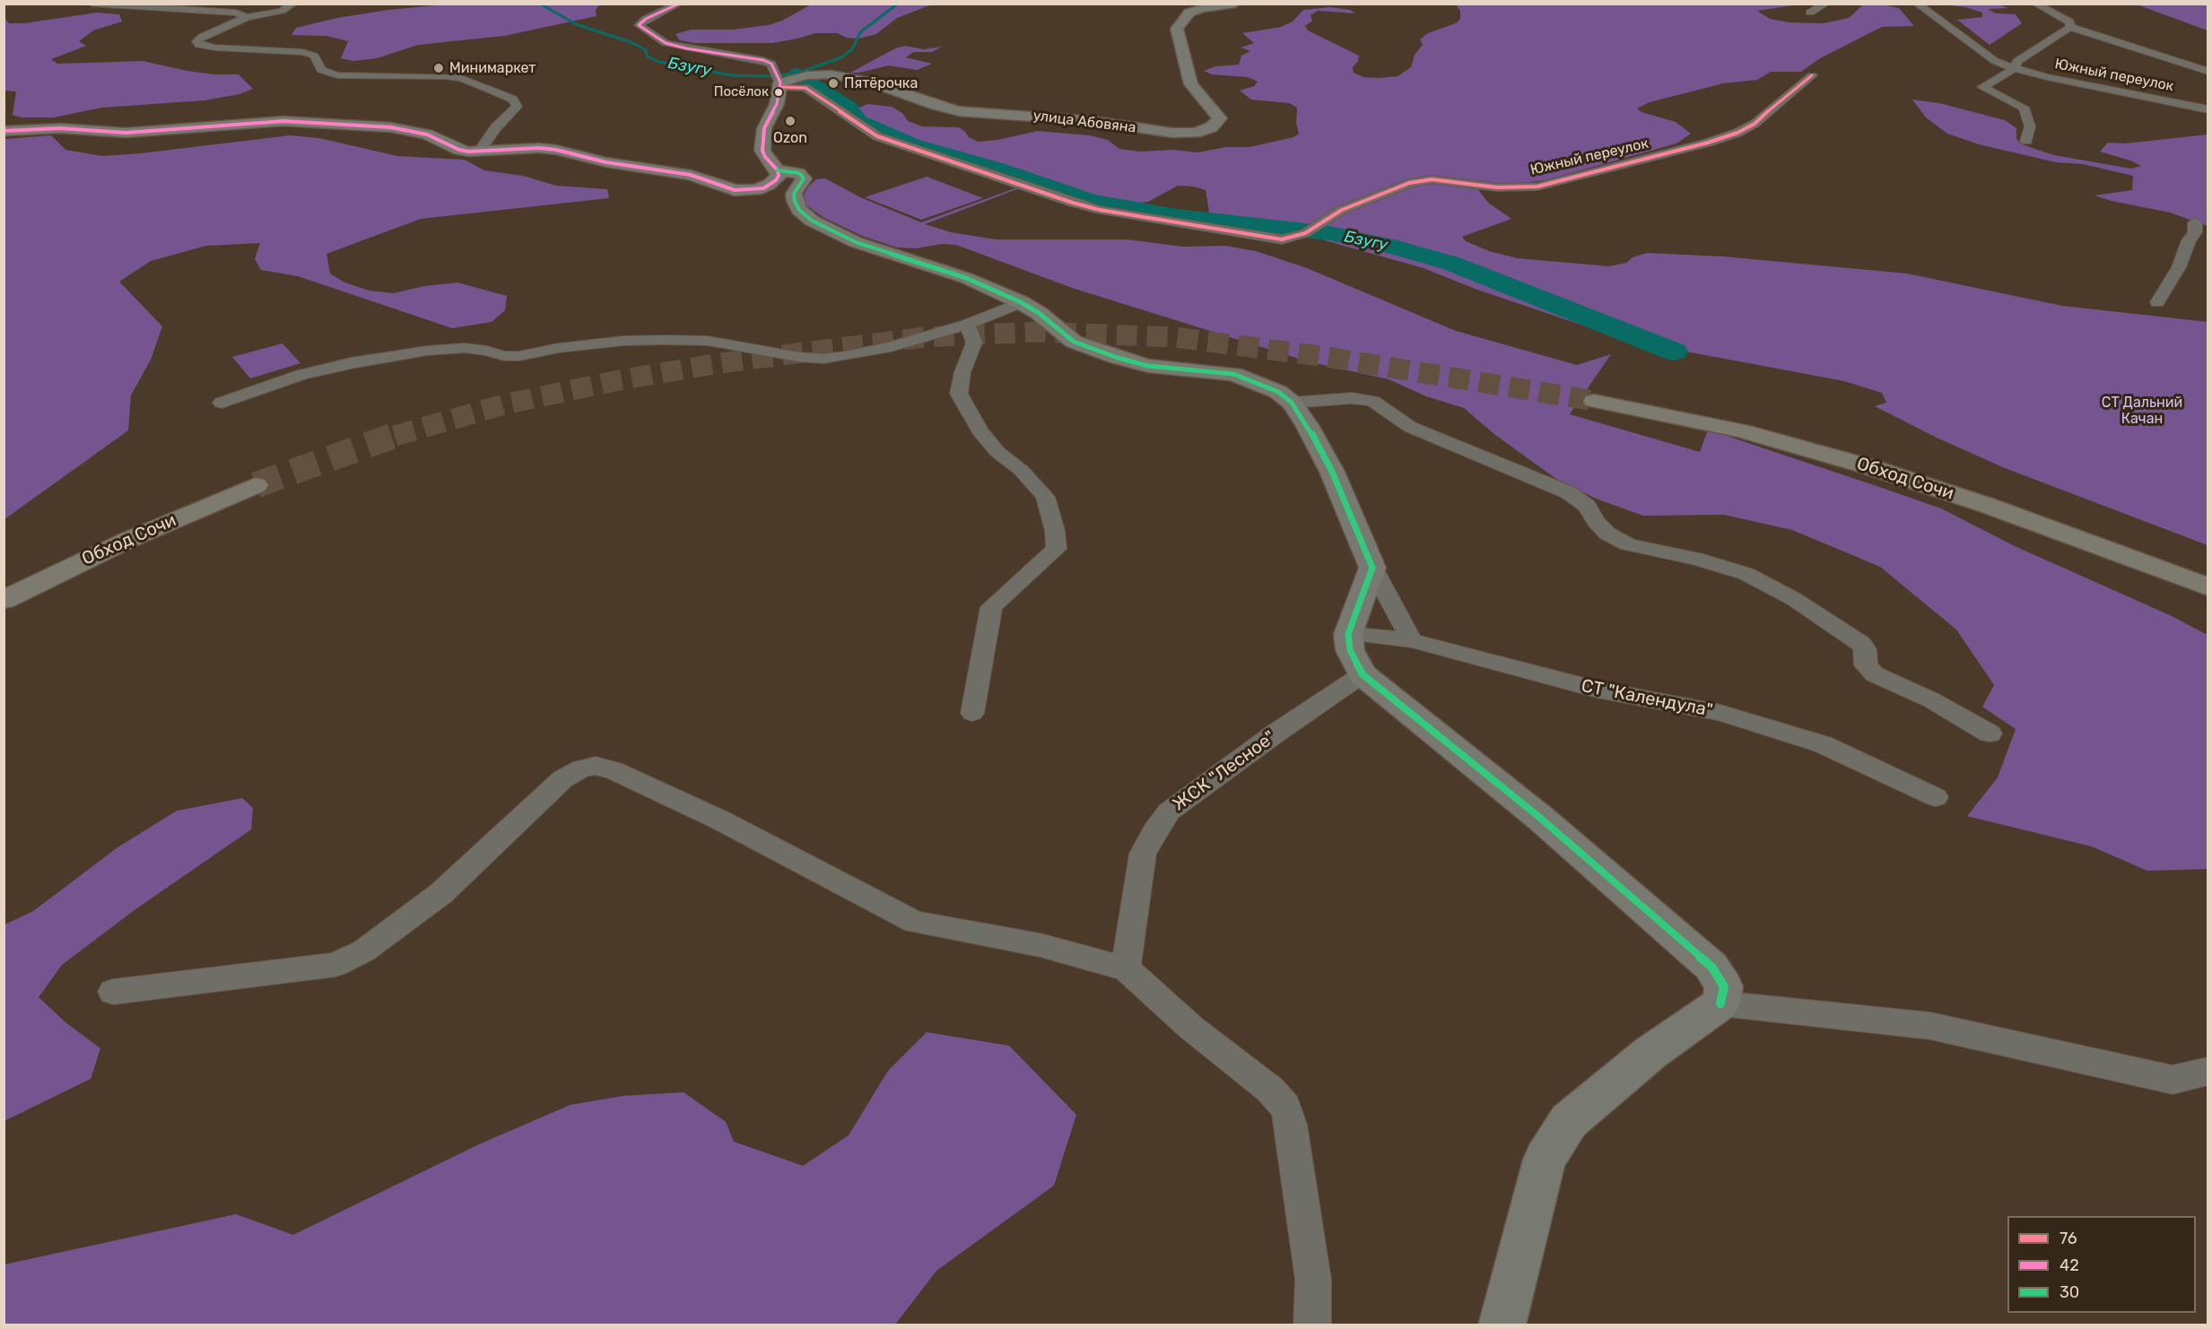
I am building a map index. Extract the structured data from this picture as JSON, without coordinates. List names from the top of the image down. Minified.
{"streets":{"highway":["Обход Сочи"],"street":["Южный переулок","улица Абовяна","СТ \"Календула\"","ЖСК \"Лесное\""]},"crossings":[["Южный переулок","улица Абовяна"]],"water":["Бзугу"],"parks":["СТ Дальний Качан"],"places":["Минимаркет","Пятёрочка","Посёлок","Ozon"],"lines":["transit line 42","transit line 76","transit line 30"],"legend":["76","42","30"]}
